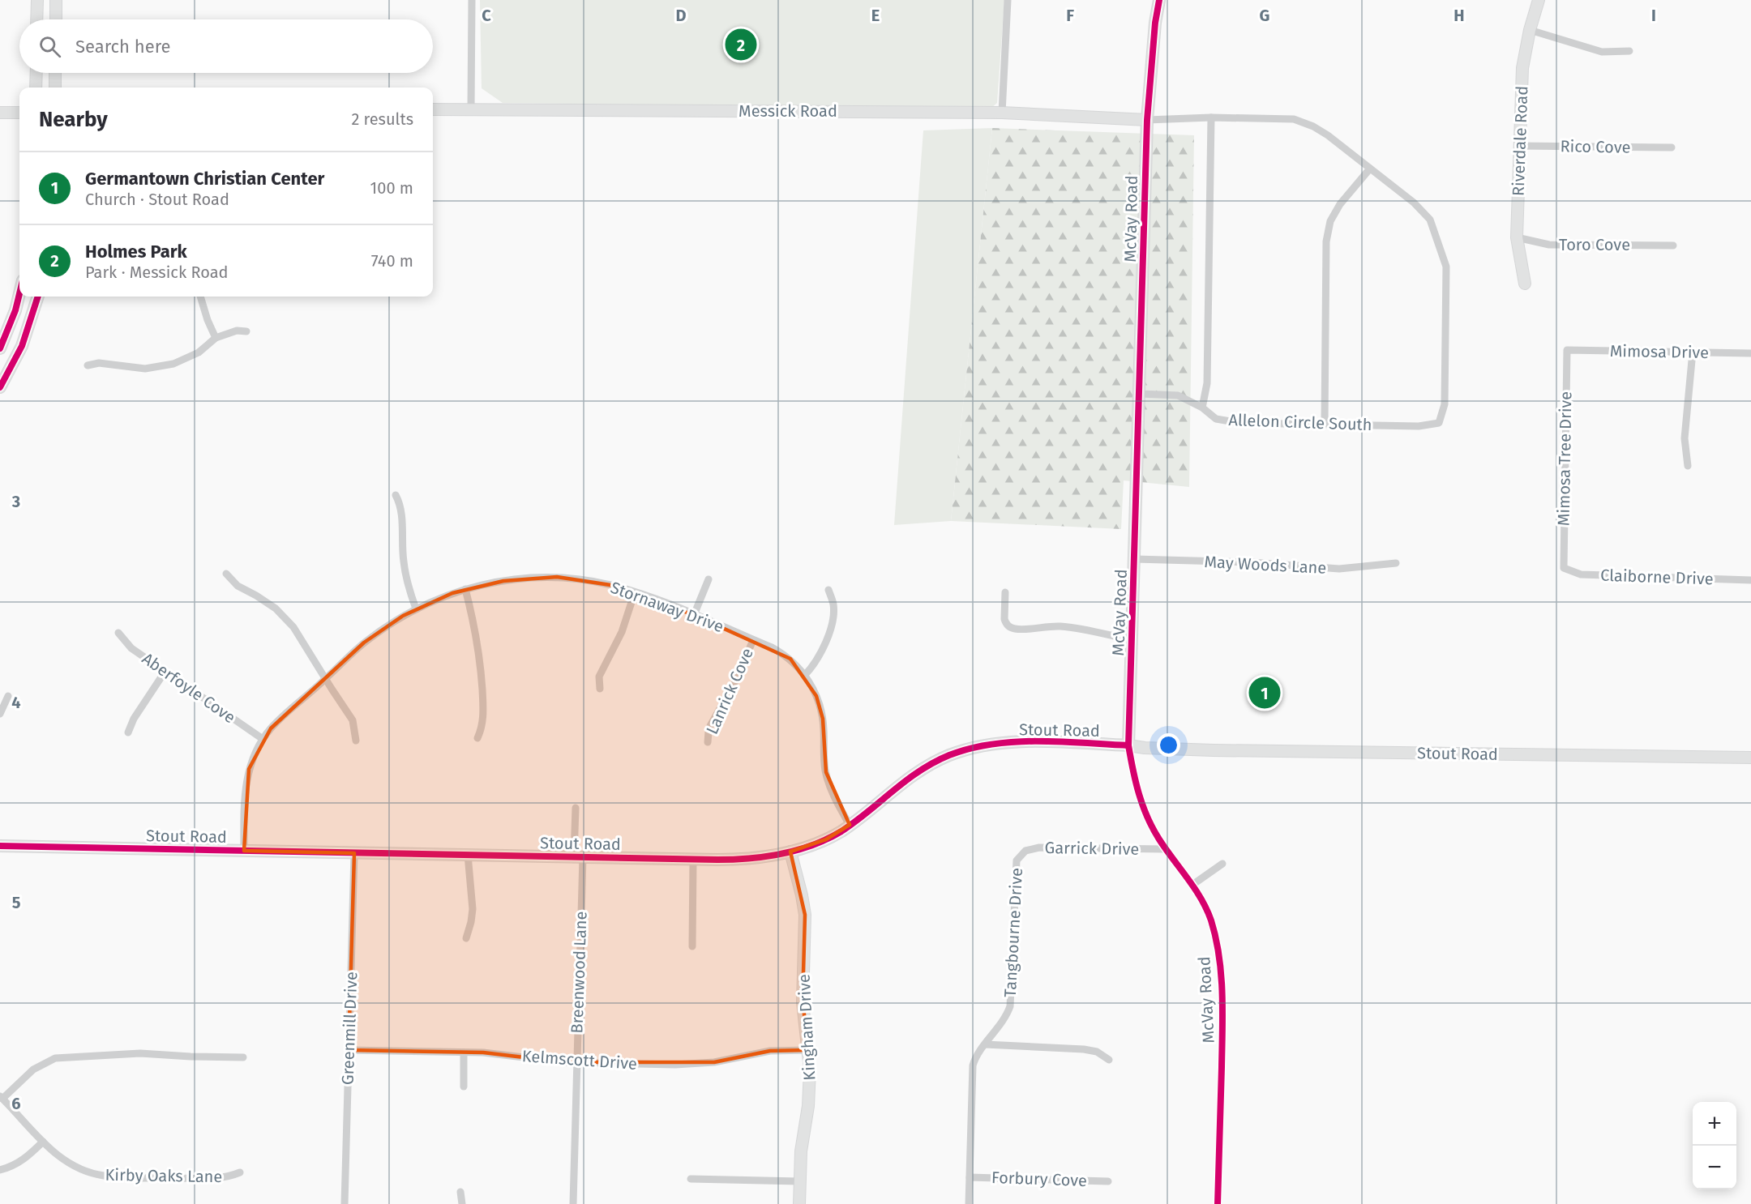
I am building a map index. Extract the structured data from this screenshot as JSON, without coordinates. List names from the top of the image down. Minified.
{"streets":{"street":["Messick Road","Riverdale Road","Rico Cove","McVay Road","Toro Cove","Mimosa Drive","Allelon Circle South","Mimosa Tree Drive","May Woods Lane","Claiborne Drive","Stornaway Drive","Aberfoyle Cove","Lanrick Cove","Stout Road","Garrick Drive","Tangbourne Drive","Breenwood Lane","Kingham Drive","Greenmill Drive","Kelmscott Drive","Kirby Oaks Lane","Forbury Cove"]},"crossings":[["Messick Road","McVay Road"],["Riverdale Road","Rico Cove"],["Riverdale Road","Toro Cove"],["McVay Road","Allelon Circle South"],["McVay Road","May Woods Lane"],["McVay Road","Stout Road"],["McVay Road","Garrick Drive"],["Mimosa Drive","Mimosa Tree Drive"],["Mimosa Tree Drive","Claiborne Drive"],["Stornaway Drive","Aberfoyle Cove"],["Stornaway Drive","Lanrick Cove"],["Stornaway Drive","Stout Road"],["Stout Road","Breenwood Lane"],["Stout Road","Kingham Drive"],["Stout Road","Greenmill Drive"],["Garrick Drive","Tangbourne Drive"],["Tangbourne Drive","Forbury Cove"],["Breenwood Lane","Kelmscott Drive"],["Kingham Drive","Kelmscott Drive"],["Greenmill Drive","Kelmscott Drive"]],"page":{"search":"Search here","pins":["2","1"],"heading":["Nearby","2 results"],"list":[{"mark":"1","name":"Germantown Christian Center","note":"Church · Stout Road","value":"100 m"},{"mark":"2","name":"Holmes Park","note":"Park · Messick Road","value":"740 m"}],"map_buttons":["+","−"]},"grid":{"columns":["C","D","E","F","G","H","I"],"rows":["3","4","5","6"]}}
